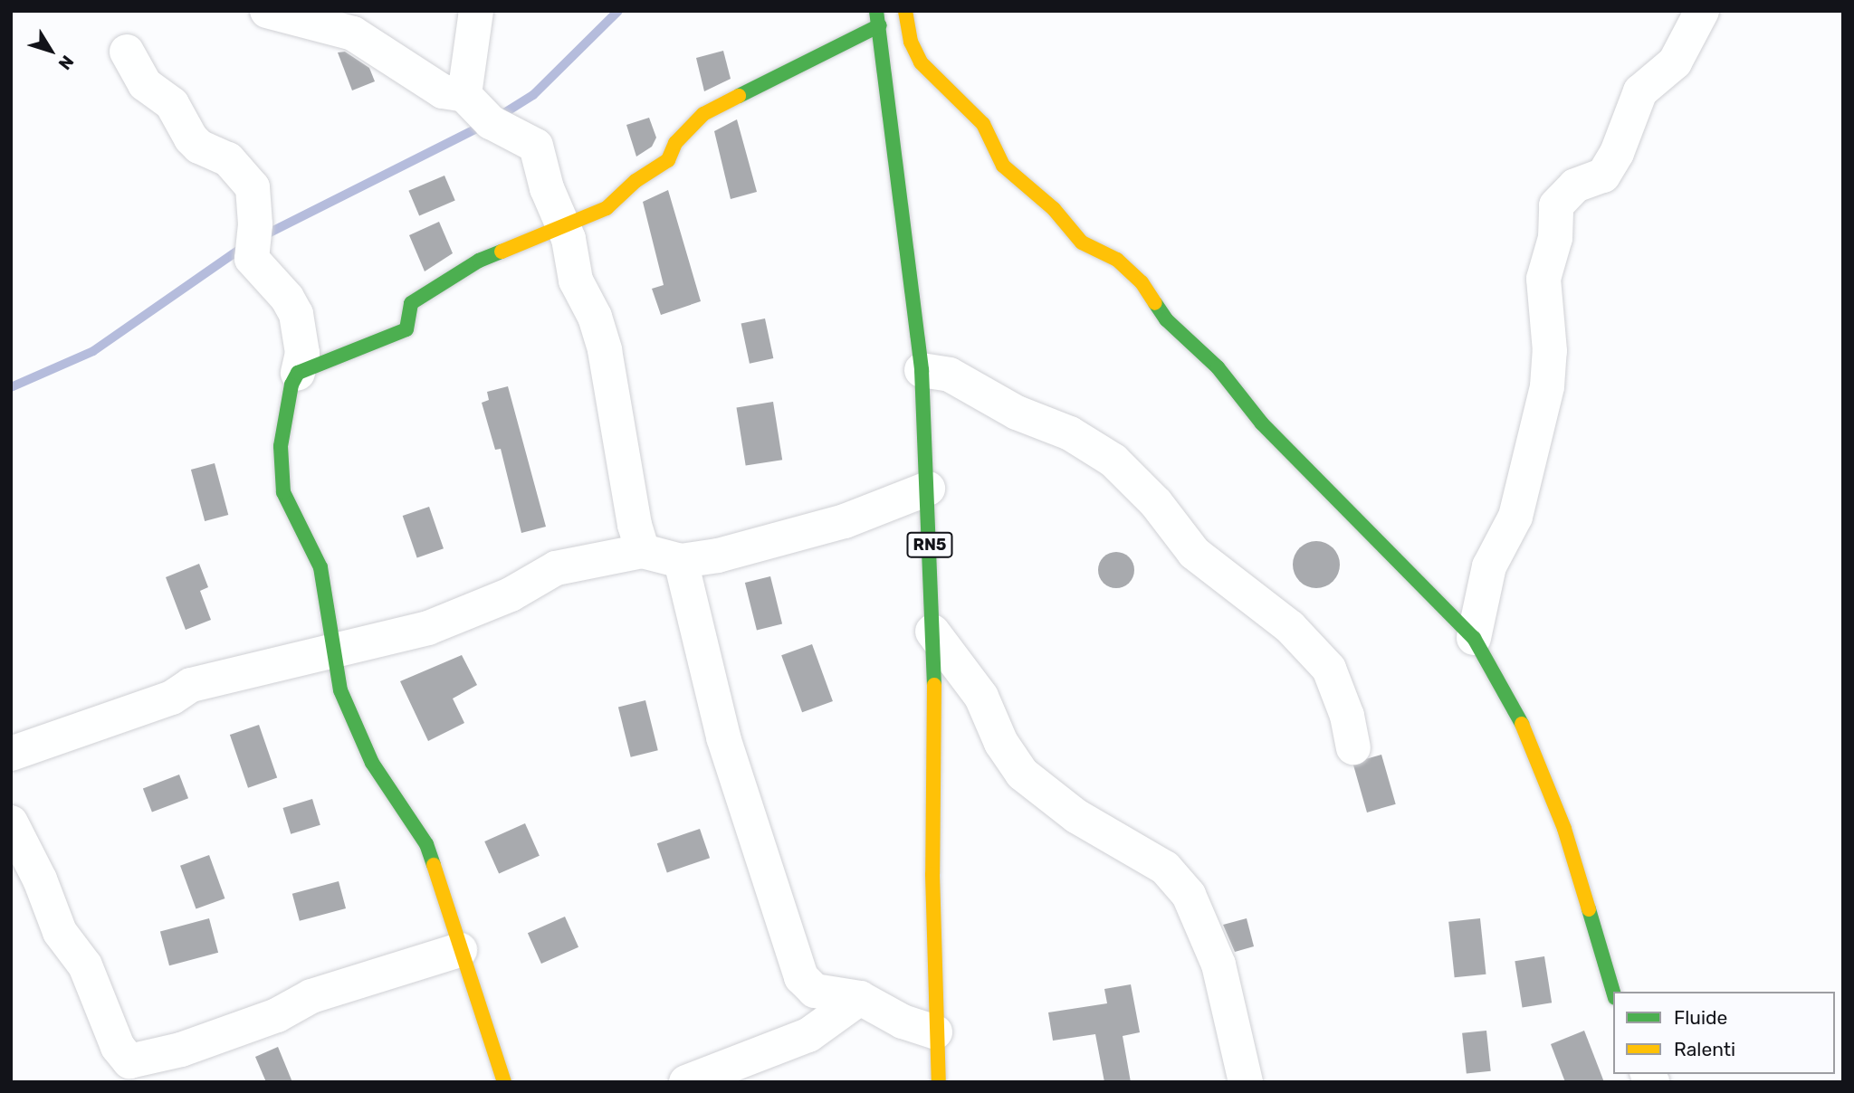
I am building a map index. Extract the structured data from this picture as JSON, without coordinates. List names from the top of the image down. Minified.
{"streets":{"main road":["RN5"]},"legend":["Fluide","Ralenti"],"north":"bottom right"}
